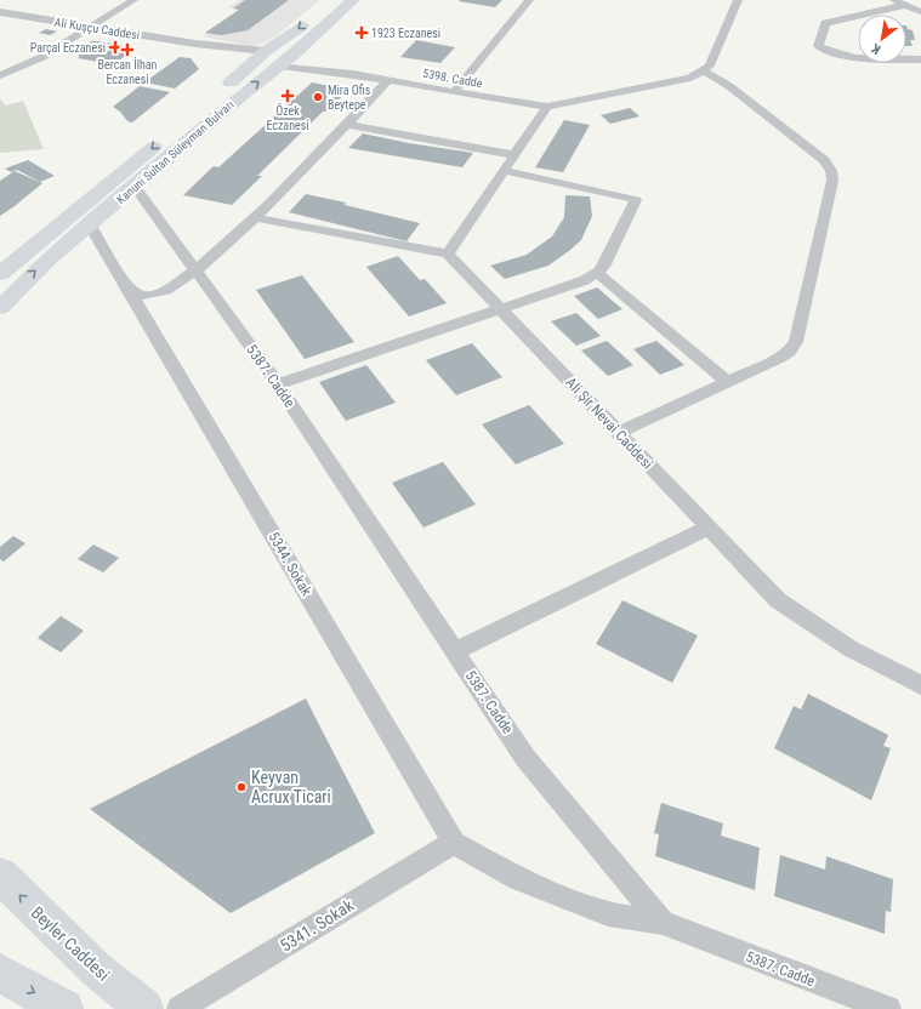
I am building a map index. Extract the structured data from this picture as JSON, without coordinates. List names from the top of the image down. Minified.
{"streets":{"main road":["Kanuni Sultan Süleyman Bulvarı","Beyler Caddesi"],"street":["Ali Kuşçu Caddesi","5398. Cadde","5387. Cadde","Ali Şir Nevai Caddesi","5344. Sokak","5341. Sokak"]},"crossings":[["Ali Kuşçu Caddesi","Kanuni Sultan Süleyman Bulvarı"],["5398. Cadde","Kanuni Sultan Süleyman Bulvarı"],["Kanuni Sultan Süleyman Bulvarı","5387. Cadde"],["Kanuni Sultan Süleyman Bulvarı","5344. Sokak"],["5344. Sokak","5341. Sokak"]],"places":{"health":["1923 Eczanesi","Parçal Eczanesi","Bercan İlhan Eczanesi","Özek Eczanesi"],"other":["Mira Ofis Beytepe","Keyvan Acrux Ticari"]},"north":"bottom left"}
